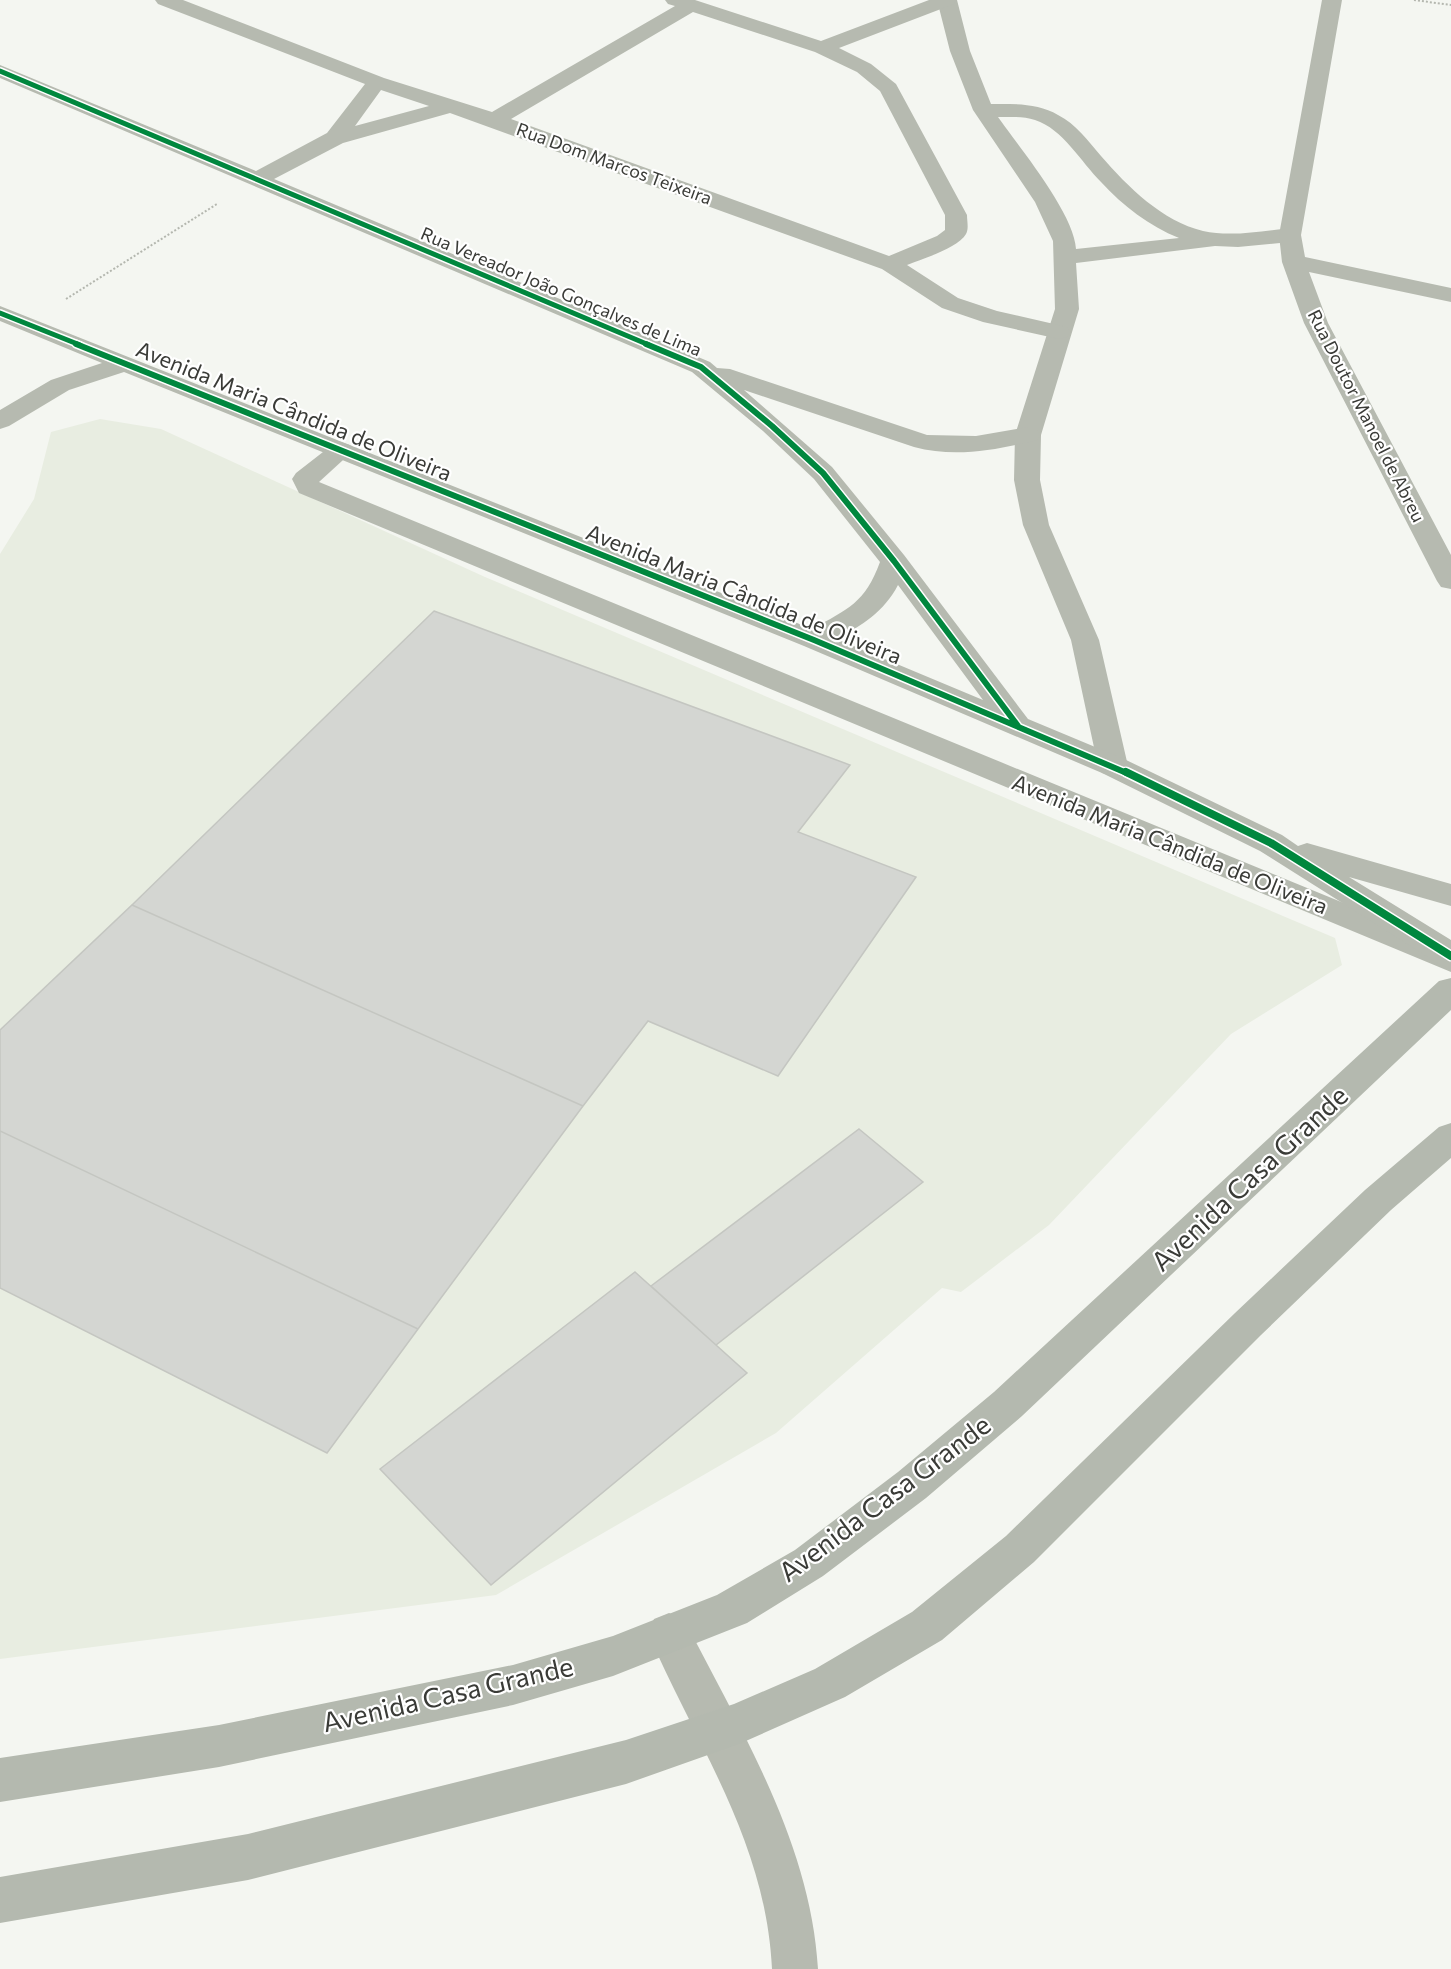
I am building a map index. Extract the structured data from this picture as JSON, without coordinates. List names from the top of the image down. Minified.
{"streets":{"main road":["Avenida Casa Grande"],"street":["Rua Dom Marcos Teixeira","Rua Vereador João Gonçalves de Lima","Avenida Maria Cândida de Oliveira","Rua Doutor Manoel de Abreu"]},"crossings":[["Rua Vereador João Gonçalves de Lima","Avenida Maria Cândida de Oliveira"]]}
